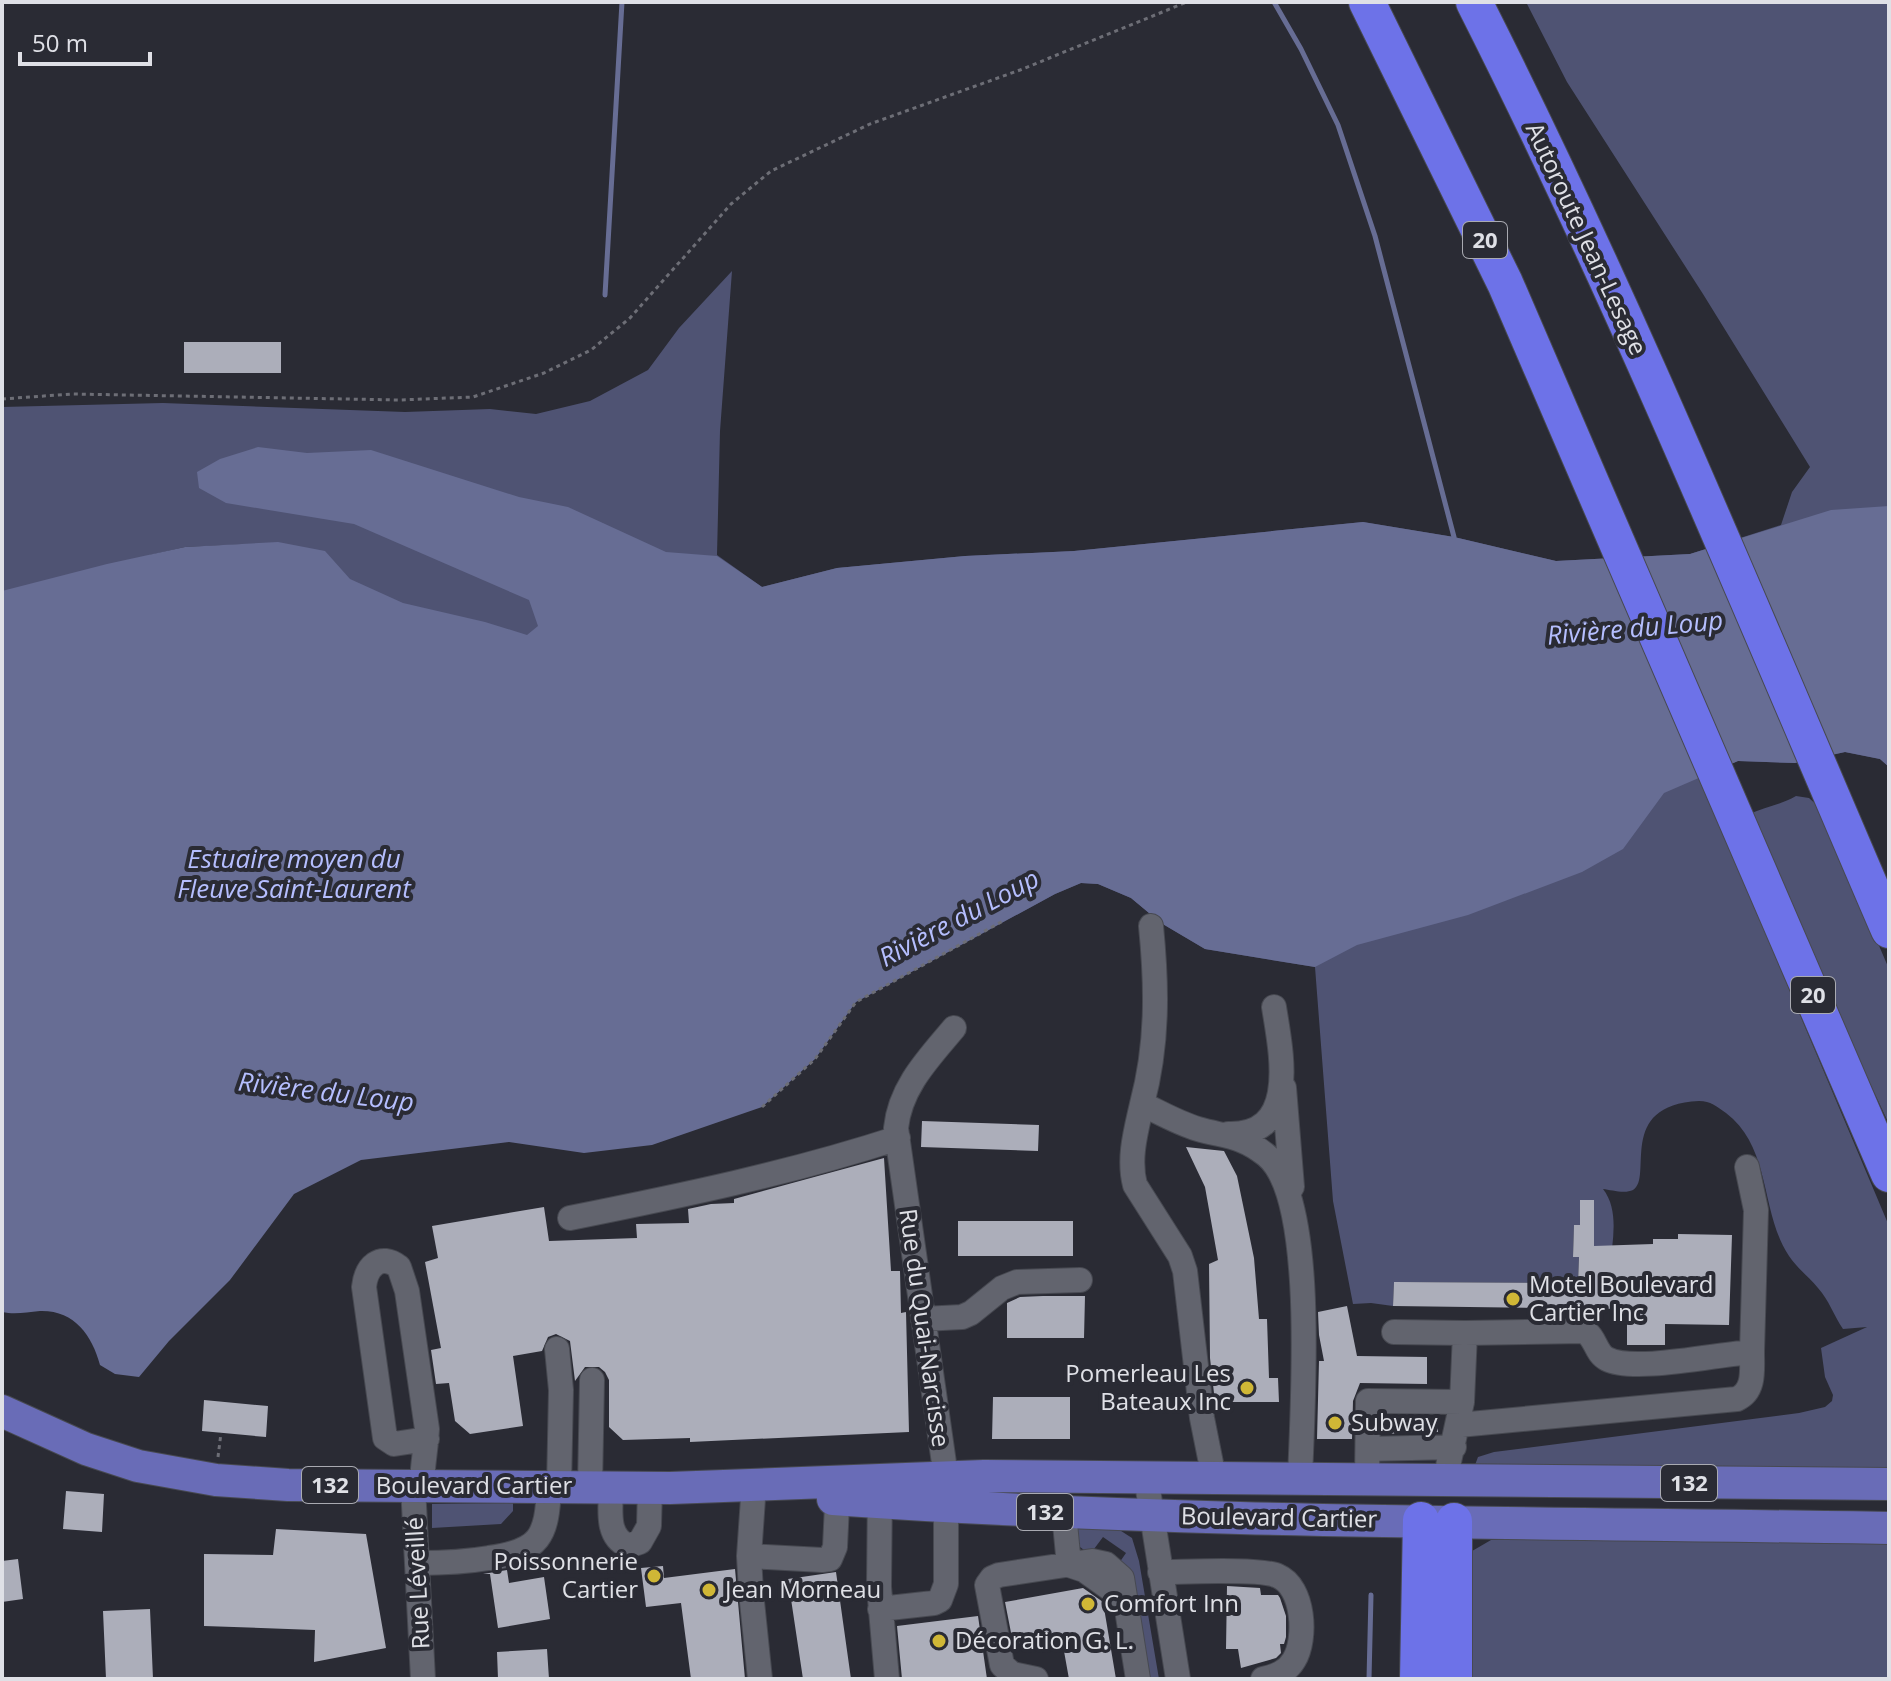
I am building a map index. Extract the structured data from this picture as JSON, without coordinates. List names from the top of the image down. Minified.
{"streets":{"highway":["Autoroute Jean-Lesage","20"],"main road":["132","Boulevard Cartier"],"street":["Rue du Quai-Narcisse","Rue Léveillé"]},"crossings":[["Rue du Quai-Narcisse","Boulevard Cartier"],["Boulevard Cartier","Rue Léveillé"]],"water":["Rivière du Loup","Estuaire moyen du Fleuve Saint-Laurent"],"places":["Motel Boulevard Cartier Inc","Pomerleau Les Bateaux Inc","Subway","Poissonnerie Cartier","Jean Morneau","Comfort Inn","Décoration G. L."],"scale_bar":"50 m"}
